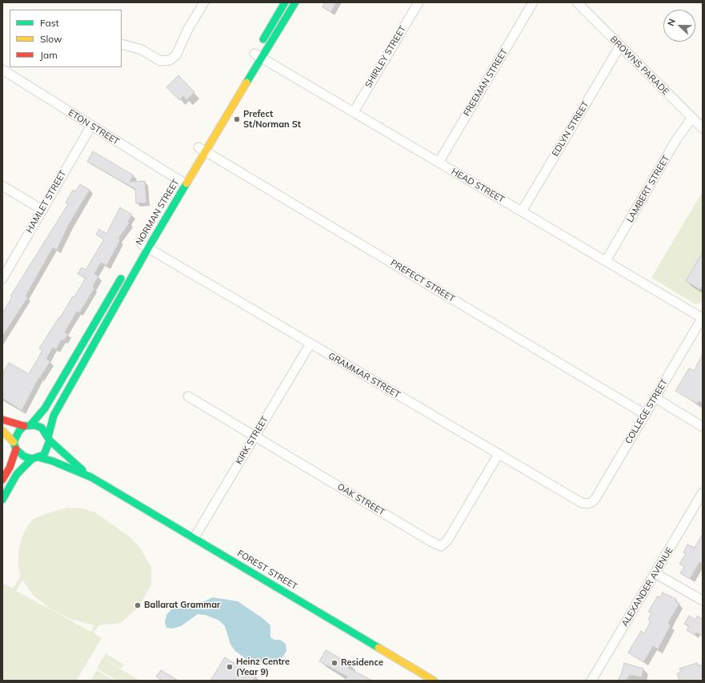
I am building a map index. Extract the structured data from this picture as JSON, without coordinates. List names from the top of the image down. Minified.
{"streets":{"main road":["NORMAN STREET","FOREST STREET"],"street":["SHIRLEY STREET","BROWNS PARADE","FREEMAN STREET","ETON STREET","EDLYN STREET","HEAD STREET","LAMBERT STREET","HAMLET STREET","PREFECT STREET","GRAMMAR STREET","COLLEGE STREET","KIRK STREET","OAK STREET","ALEXANDER AVENUE"]},"crossings":[["SHIRLEY STREET","HEAD STREET"],["BROWNS PARADE","EDLYN STREET"],["BROWNS PARADE","LAMBERT STREET"],["FREEMAN STREET","HEAD STREET"],["ETON STREET","HAMLET STREET"],["ETON STREET","NORMAN STREET"],["EDLYN STREET","HEAD STREET"],["HEAD STREET","LAMBERT STREET"],["HEAD STREET","NORMAN STREET"],["HEAD STREET","COLLEGE STREET"],["NORMAN STREET","PREFECT STREET"],["NORMAN STREET","GRAMMAR STREET"],["NORMAN STREET","FOREST STREET"],["PREFECT STREET","COLLEGE STREET"],["GRAMMAR STREET","COLLEGE STREET"],["GRAMMAR STREET","KIRK STREET"],["GRAMMAR STREET","OAK STREET"],["KIRK STREET","OAK STREET"],["KIRK STREET","FOREST STREET"]],"places":["Prefect St/Norman St","Ballarat Grammar","Residence","Heinz Centre (Year 9)"],"legend":["Fast","Slow","Jam"],"north":"left"}
